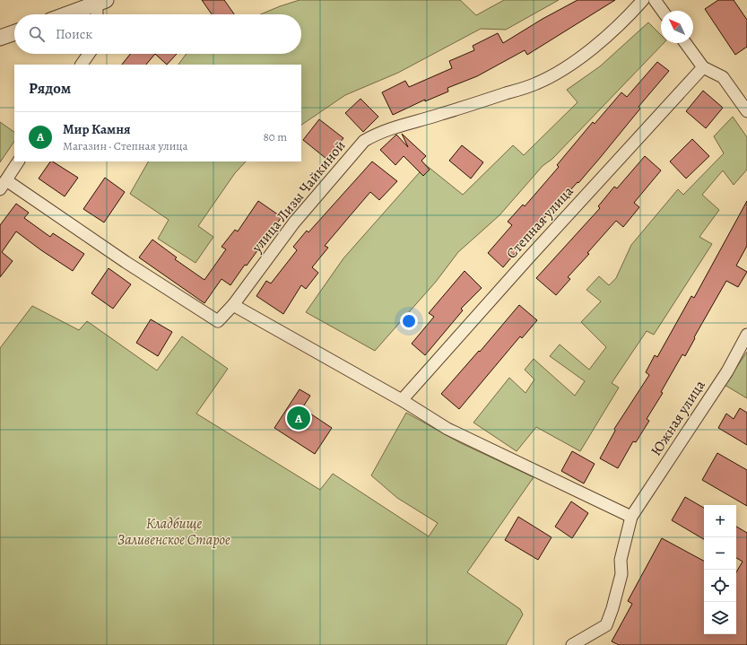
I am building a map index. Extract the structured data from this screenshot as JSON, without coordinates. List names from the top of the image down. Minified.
{"streets":{"street":["улица Лизы Чайкиной","Степная улица","Южная улица"]},"parks":["Кладбище Заливенское Старое"],"north":"top left","page":{"search":"Поиск","heading":"Рядом","list":[{"mark":"A","name":"Мир Камня","note":"Магазин · Степная улица","value":"80 m"}],"pins":"A","map_buttons":["+","−"]}}
